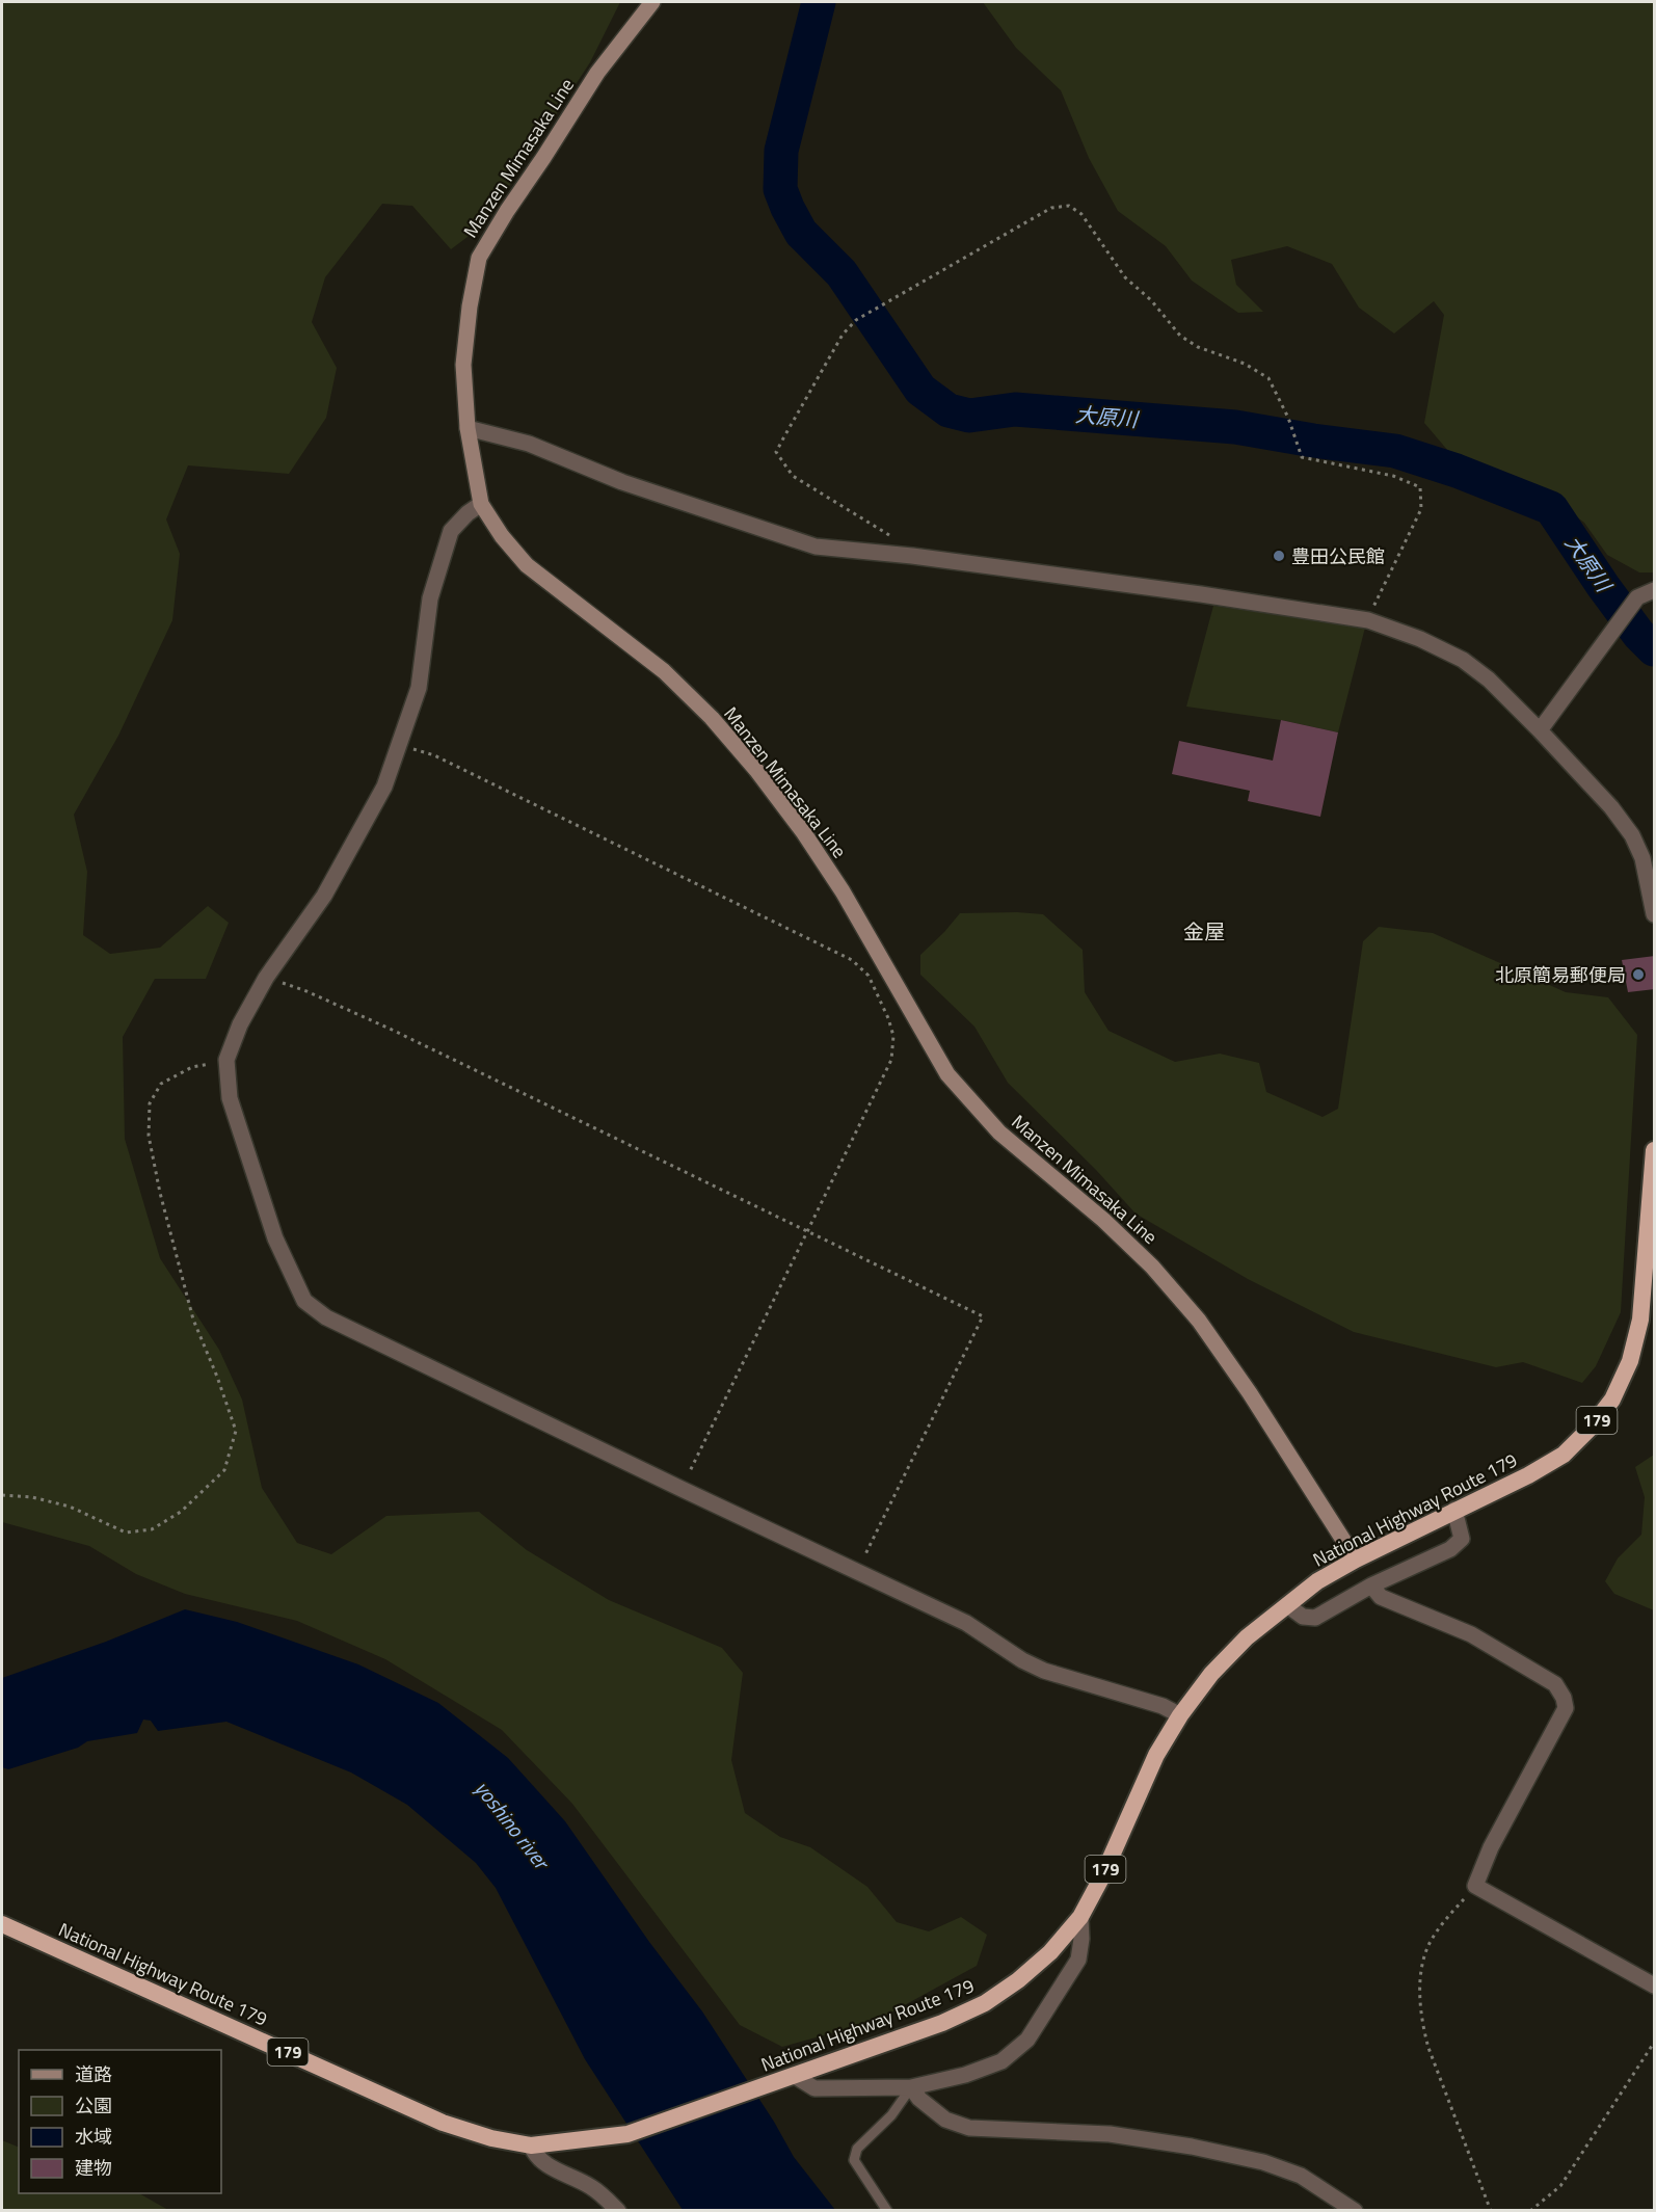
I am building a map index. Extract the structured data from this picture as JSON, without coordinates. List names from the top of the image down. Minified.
{"streets":{"highway":["179","National Highway Route 179"],"main road":["Manzen Mimasaka Line"]},"crossings":[["Manzen Mimasaka Line","National Highway Route 179"]],"districts":["金屋"],"water":["大原川","yoshino river"],"places":["豊田公民館","北原簡易郵便局"],"legend":["道路","公園","水域","建物"]}
